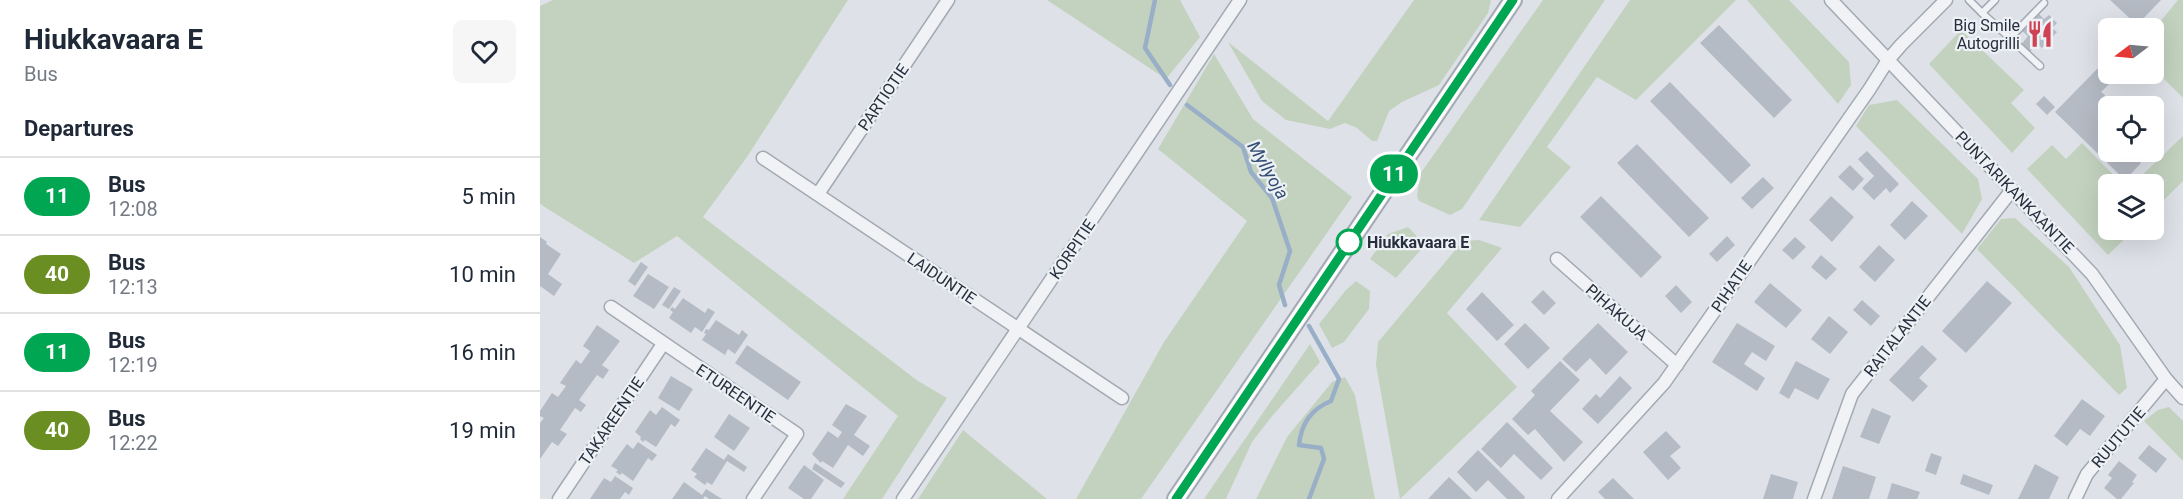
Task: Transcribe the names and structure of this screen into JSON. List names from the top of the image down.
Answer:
{
  "streets": {
    "street": [
      "PARTIOTIE",
      "PUNTARIKANKAANTIE",
      "KORPITIE",
      "LAIDUNTIE",
      "PIHATIE",
      "PIHAKUJA",
      "RAITALANTIE",
      "ETUREENTIE",
      "TAKAREENTIE",
      "RUUTUTIE"
    ]
  },
  "crossings": [
    ["PARTIOTIE", "LAIDUNTIE"],
    ["PUNTARIKANKAANTIE", "PIHATIE"],
    ["PUNTARIKANKAANTIE", "RAITALANTIE"],
    ["PUNTARIKANKAANTIE", "RUUTUTIE"],
    ["KORPITIE", "LAIDUNTIE"],
    ["PIHATIE", "PIHAKUJA"],
    ["ETUREENTIE", "TAKAREENTIE"]
  ],
  "water": ["Myllyoja"],
  "places": {
    "restaurant": ["Big Smile Autogrilli"],
    "other": ["Hiukkavaara E"]
  },
  "lines": ["bus line 11"],
  "north": "left",
  "page": {
    "heading": [
      ["Hiukkavaara E", "Bus"],
      "Departures"
    ],
    "on_map": "11",
    "list": [
      {
        "mark": "11",
        "name": "Bus",
        "note": "12:08",
        "value": "5 min"
      },
      {
        "mark": "40",
        "name": "Bus",
        "note": "12:13",
        "value": "10 min"
      },
      {
        "mark": "11",
        "name": "Bus",
        "note": "12:19",
        "value": "16 min"
      },
      {
        "mark": "40",
        "name": "Bus",
        "note": "12:22",
        "value": "19 min"
      }
    ]
  }
}
